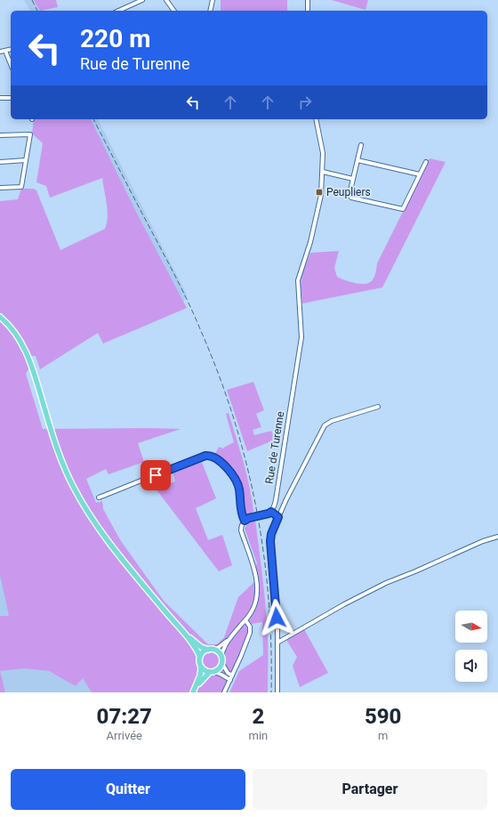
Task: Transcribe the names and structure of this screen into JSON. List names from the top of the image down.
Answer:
{
  "streets": {
    "street": ["Rue de Turenne"]
  },
  "places": {
    "transit": ["Peupliers"]
  },
  "north": "right",
  "page": {
    "turn": ["220 m", "Rue de Turenne"],
    "eta": [
      "07:27",
      "Arrivée",
      "2",
      "min",
      "590",
      "m"
    ],
    "buttons": ["Quitter", "Partager"]
  }
}
